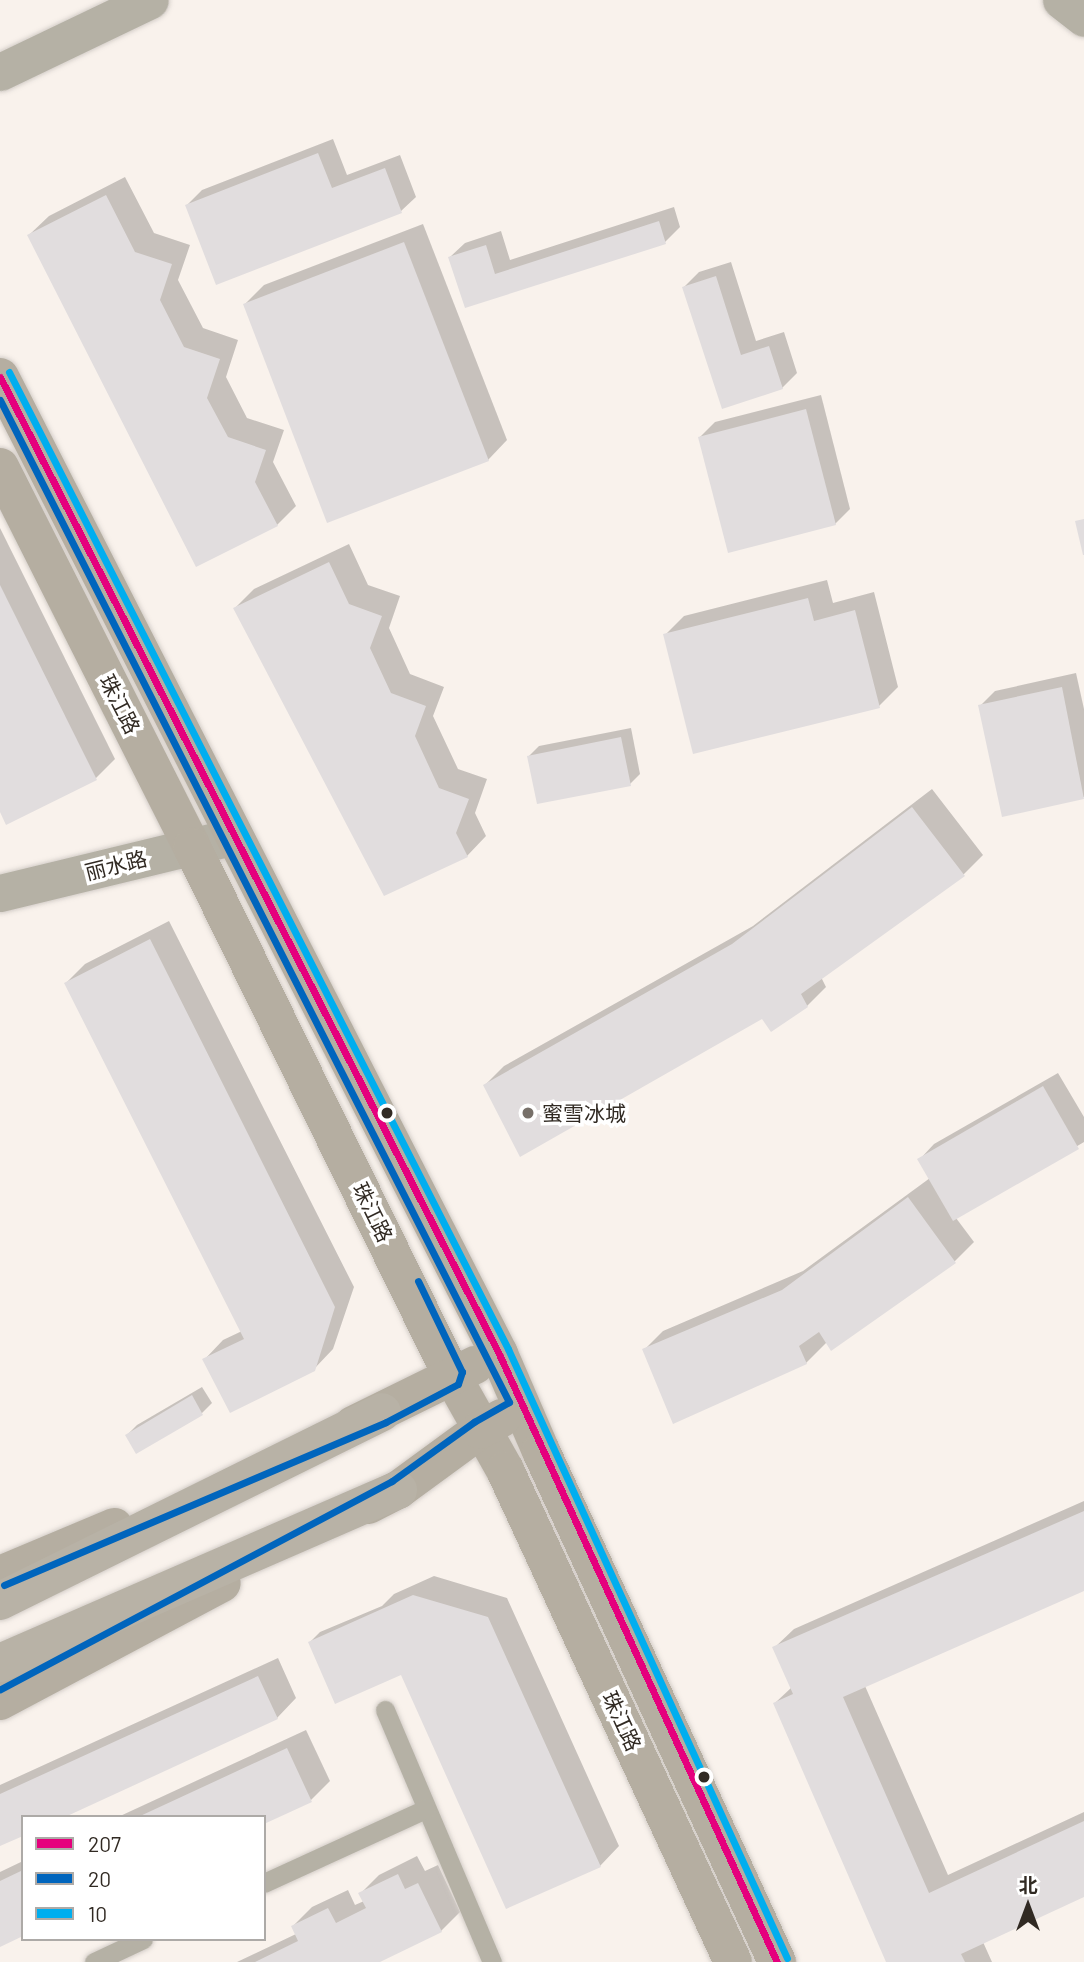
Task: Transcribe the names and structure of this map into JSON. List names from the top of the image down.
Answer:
{
  "streets": {
    "main road": ["珠江路"],
    "street": ["丽水路"]
  },
  "crossings": [
    ["珠江路", "丽水路"]
  ],
  "places": ["蜜雪冰城"],
  "lines": ["transit line 10", "transit line 207", "transit line 20"],
  "legend": ["207", "20", "10"],
  "north": "top"
}
